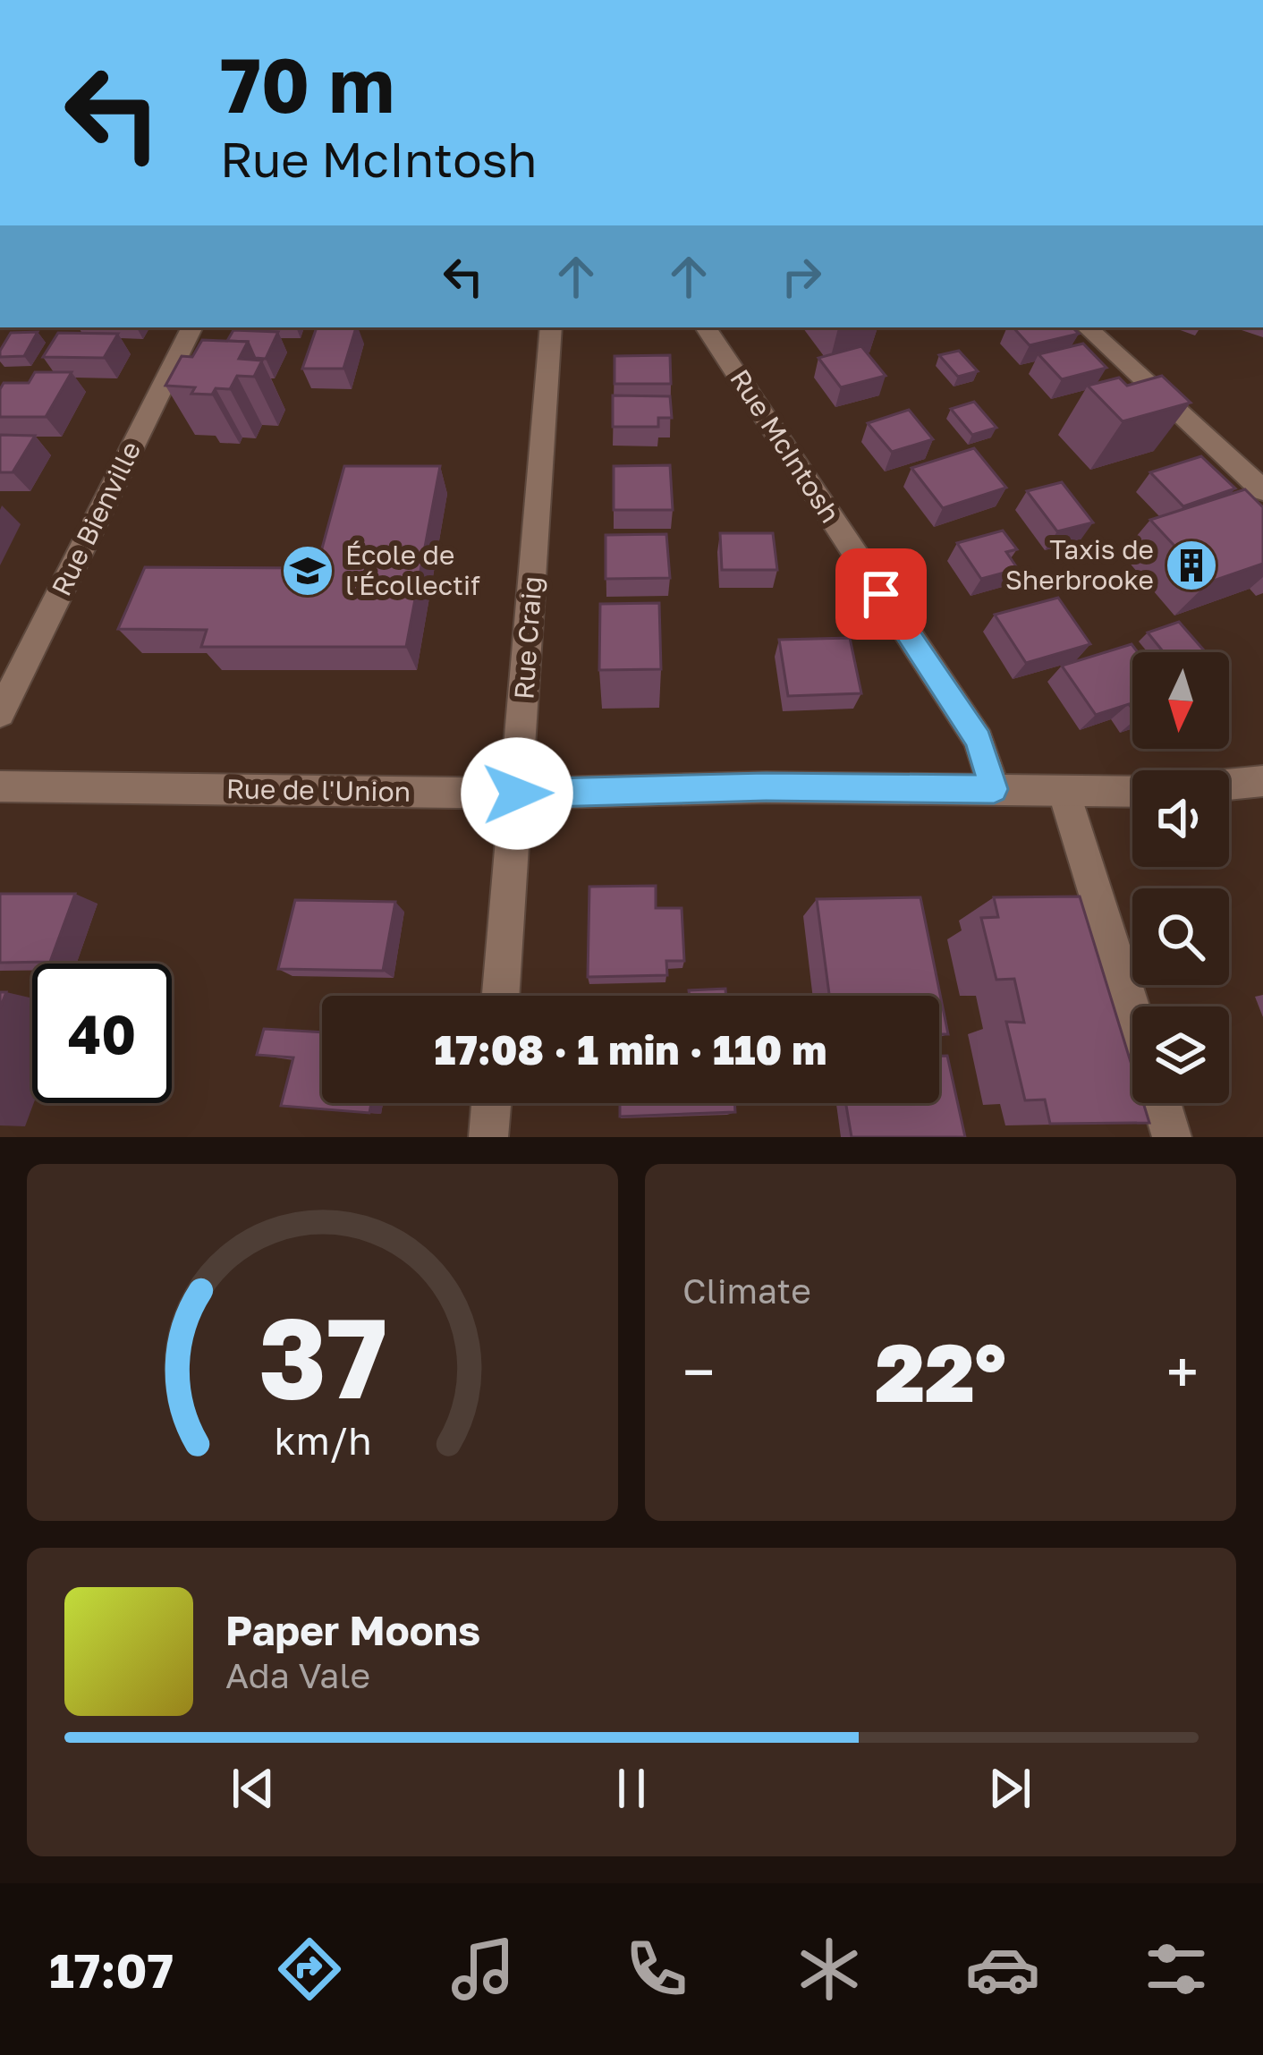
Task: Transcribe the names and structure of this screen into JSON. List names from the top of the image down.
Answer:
{
  "streets": {
    "street": [
      "Rue McIntosh",
      "Rue Bienville",
      "Rue Craig",
      "Rue de l'Union"
    ]
  },
  "crossings": [
    ["Rue McIntosh", "Rue de l'Union"],
    ["Rue Craig", "Rue de l'Union"]
  ],
  "places": {
    "building": ["Taxis de Sherbrooke"],
    "school or university": ["École de l'Écollectif"]
  },
  "north": "bottom",
  "page": {
    "turn": ["70 m", "Rue McIntosh"],
    "limit": "40",
    "trip": "17:08 · 1 min · 110 m",
    "tile": "Climate",
    "heat": ["−", "22°", "+"],
    "song": ["Paper Moons", "Ada Vale"],
    "tabs": "17:07",
    "gauge": ["37", "km/h"]
  }
}
